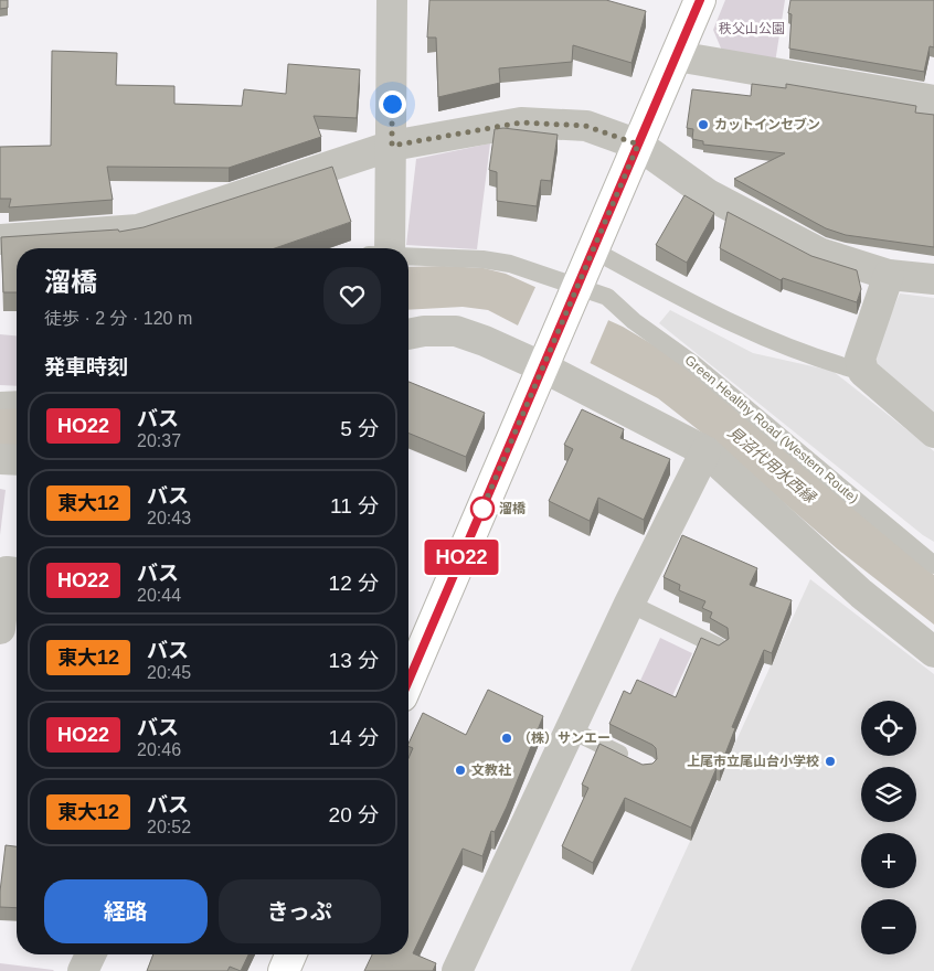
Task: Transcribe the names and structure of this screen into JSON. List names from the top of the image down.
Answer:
{
  "streets": {
    "lane": ["Green Healthy Road (Western Route)"]
  },
  "water": ["見沼代用水西縁"],
  "parks": ["秩父山公園"],
  "places": [
    "カットインセブン",
    "溜橋",
    "（株）サンエー",
    "上尾市立尾山台小学校",
    "文教社"
  ],
  "lines": ["bus line HO22"],
  "page": {
    "on_map": "HO22",
    "heading": [
      ["溜橋", "徒歩 · 2 分 · 120 m"],
      "発車時刻"
    ],
    "list": [
      {
        "mark": "HO22",
        "name": "バス",
        "note": "20:37",
        "value": "5 分"
      },
      {
        "mark": "東大12",
        "name": "バス",
        "note": "20:43",
        "value": "11 分"
      },
      {
        "mark": "HO22",
        "name": "バス",
        "note": "20:44",
        "value": "12 分"
      },
      {
        "mark": "東大12",
        "name": "バス",
        "note": "20:45",
        "value": "13 分"
      },
      {
        "mark": "HO22",
        "name": "バス",
        "note": "20:46",
        "value": "14 分"
      },
      {
        "mark": "東大12",
        "name": "バス",
        "note": "20:52",
        "value": "20 分"
      }
    ],
    "map_buttons": ["+", "−"],
    "buttons": ["経路", "きっぷ"]
  }
}
